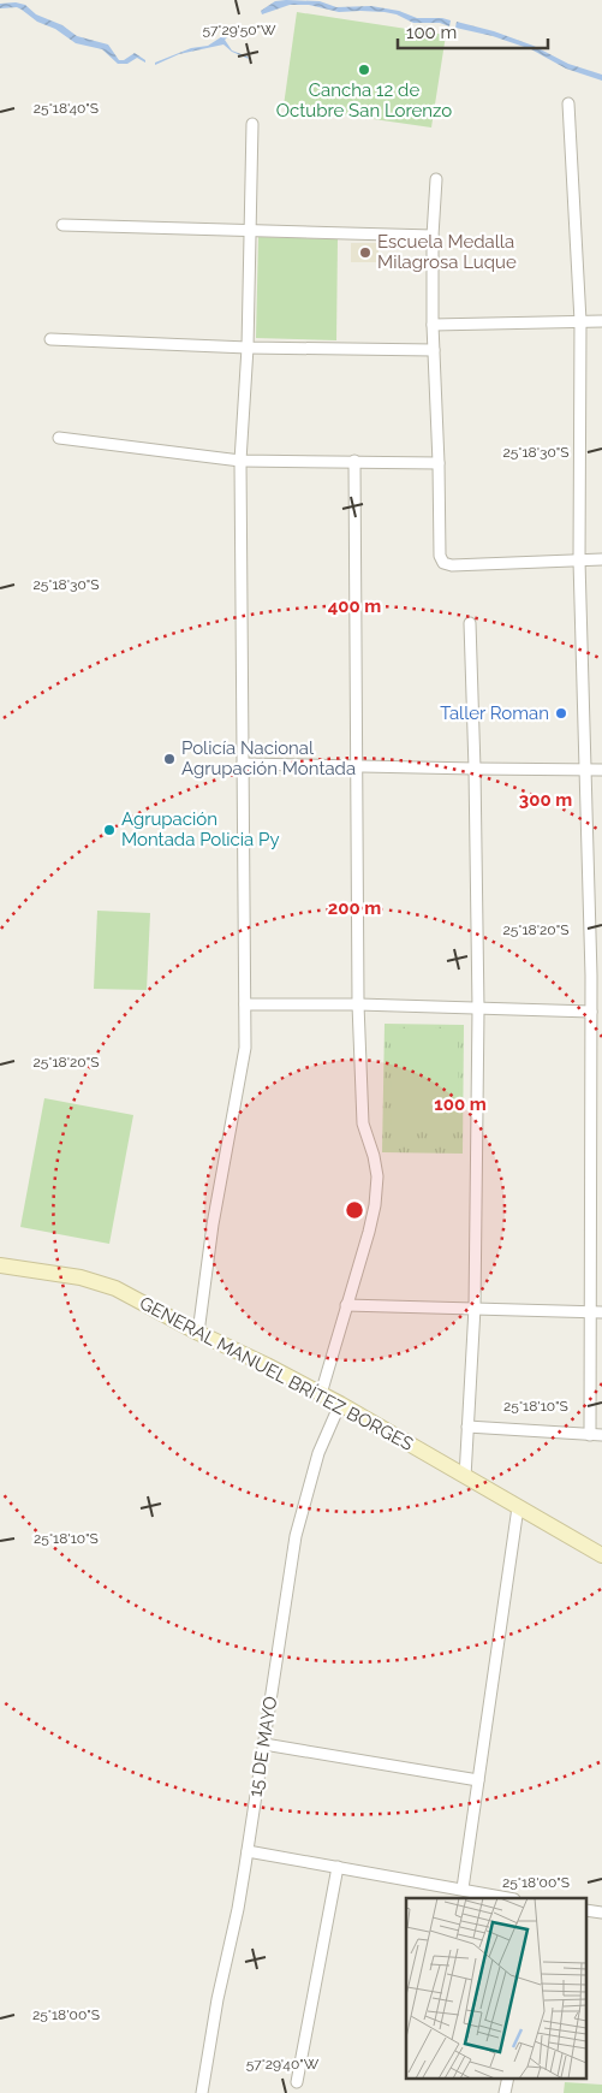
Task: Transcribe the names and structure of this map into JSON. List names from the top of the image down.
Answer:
{
  "streets": {
    "street": ["GENERAL MANUEL BRÍTEZ BORGES", "15 DE MAYO"]
  },
  "crossings": [
    ["GENERAL MANUEL BRÍTEZ BORGES", "15 DE MAYO"]
  ],
  "places": [
    "Cancha 12 de Octubre San Lorenzo",
    "Escuela Medalla Milagrosa Luque",
    "Taller Roman",
    "Policía Nacional Agrupación Montada",
    "Agrupación Montada Policia Py"
  ],
  "scale_bar": "100 m",
  "coordinates": [
    "57°29'50\"W",
    "25°18'40\"S",
    "25°18'30\"S",
    "25°18'20\"S",
    "25°18'10\"S",
    "25°18'00\"S",
    "57°29'40\"W"
  ],
  "rings": [
    "400 m",
    "300 m",
    "200 m",
    "100 m"
  ]
}
